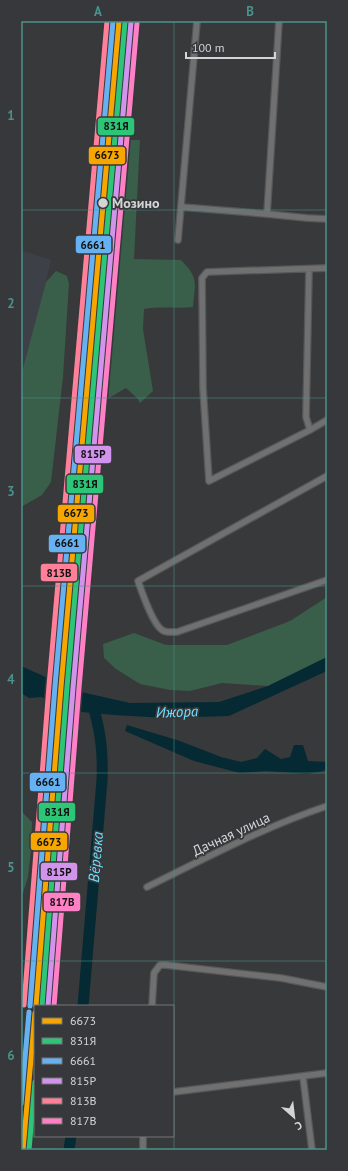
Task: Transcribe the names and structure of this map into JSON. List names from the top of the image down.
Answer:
{
  "streets": {
    "street": ["Дачная улица"]
  },
  "water": ["Ижора", "Вёревка"],
  "places": ["Мозино"],
  "lines": [
    "transit line 6673",
    "transit line 6661",
    "transit line 813В",
    "transit line 831Я",
    "transit line 815Р",
    "transit line 817В"
  ],
  "legend": [
    "6673",
    "831Я",
    "6661",
    "815Р",
    "813В",
    "817В"
  ],
  "scale_bar": "100 m",
  "north": "bottom right",
  "grid": {
    "columns": ["A", "B"],
    "rows": [
      "1",
      "2",
      "3",
      "4",
      "5",
      "6"
    ]
  }
}
